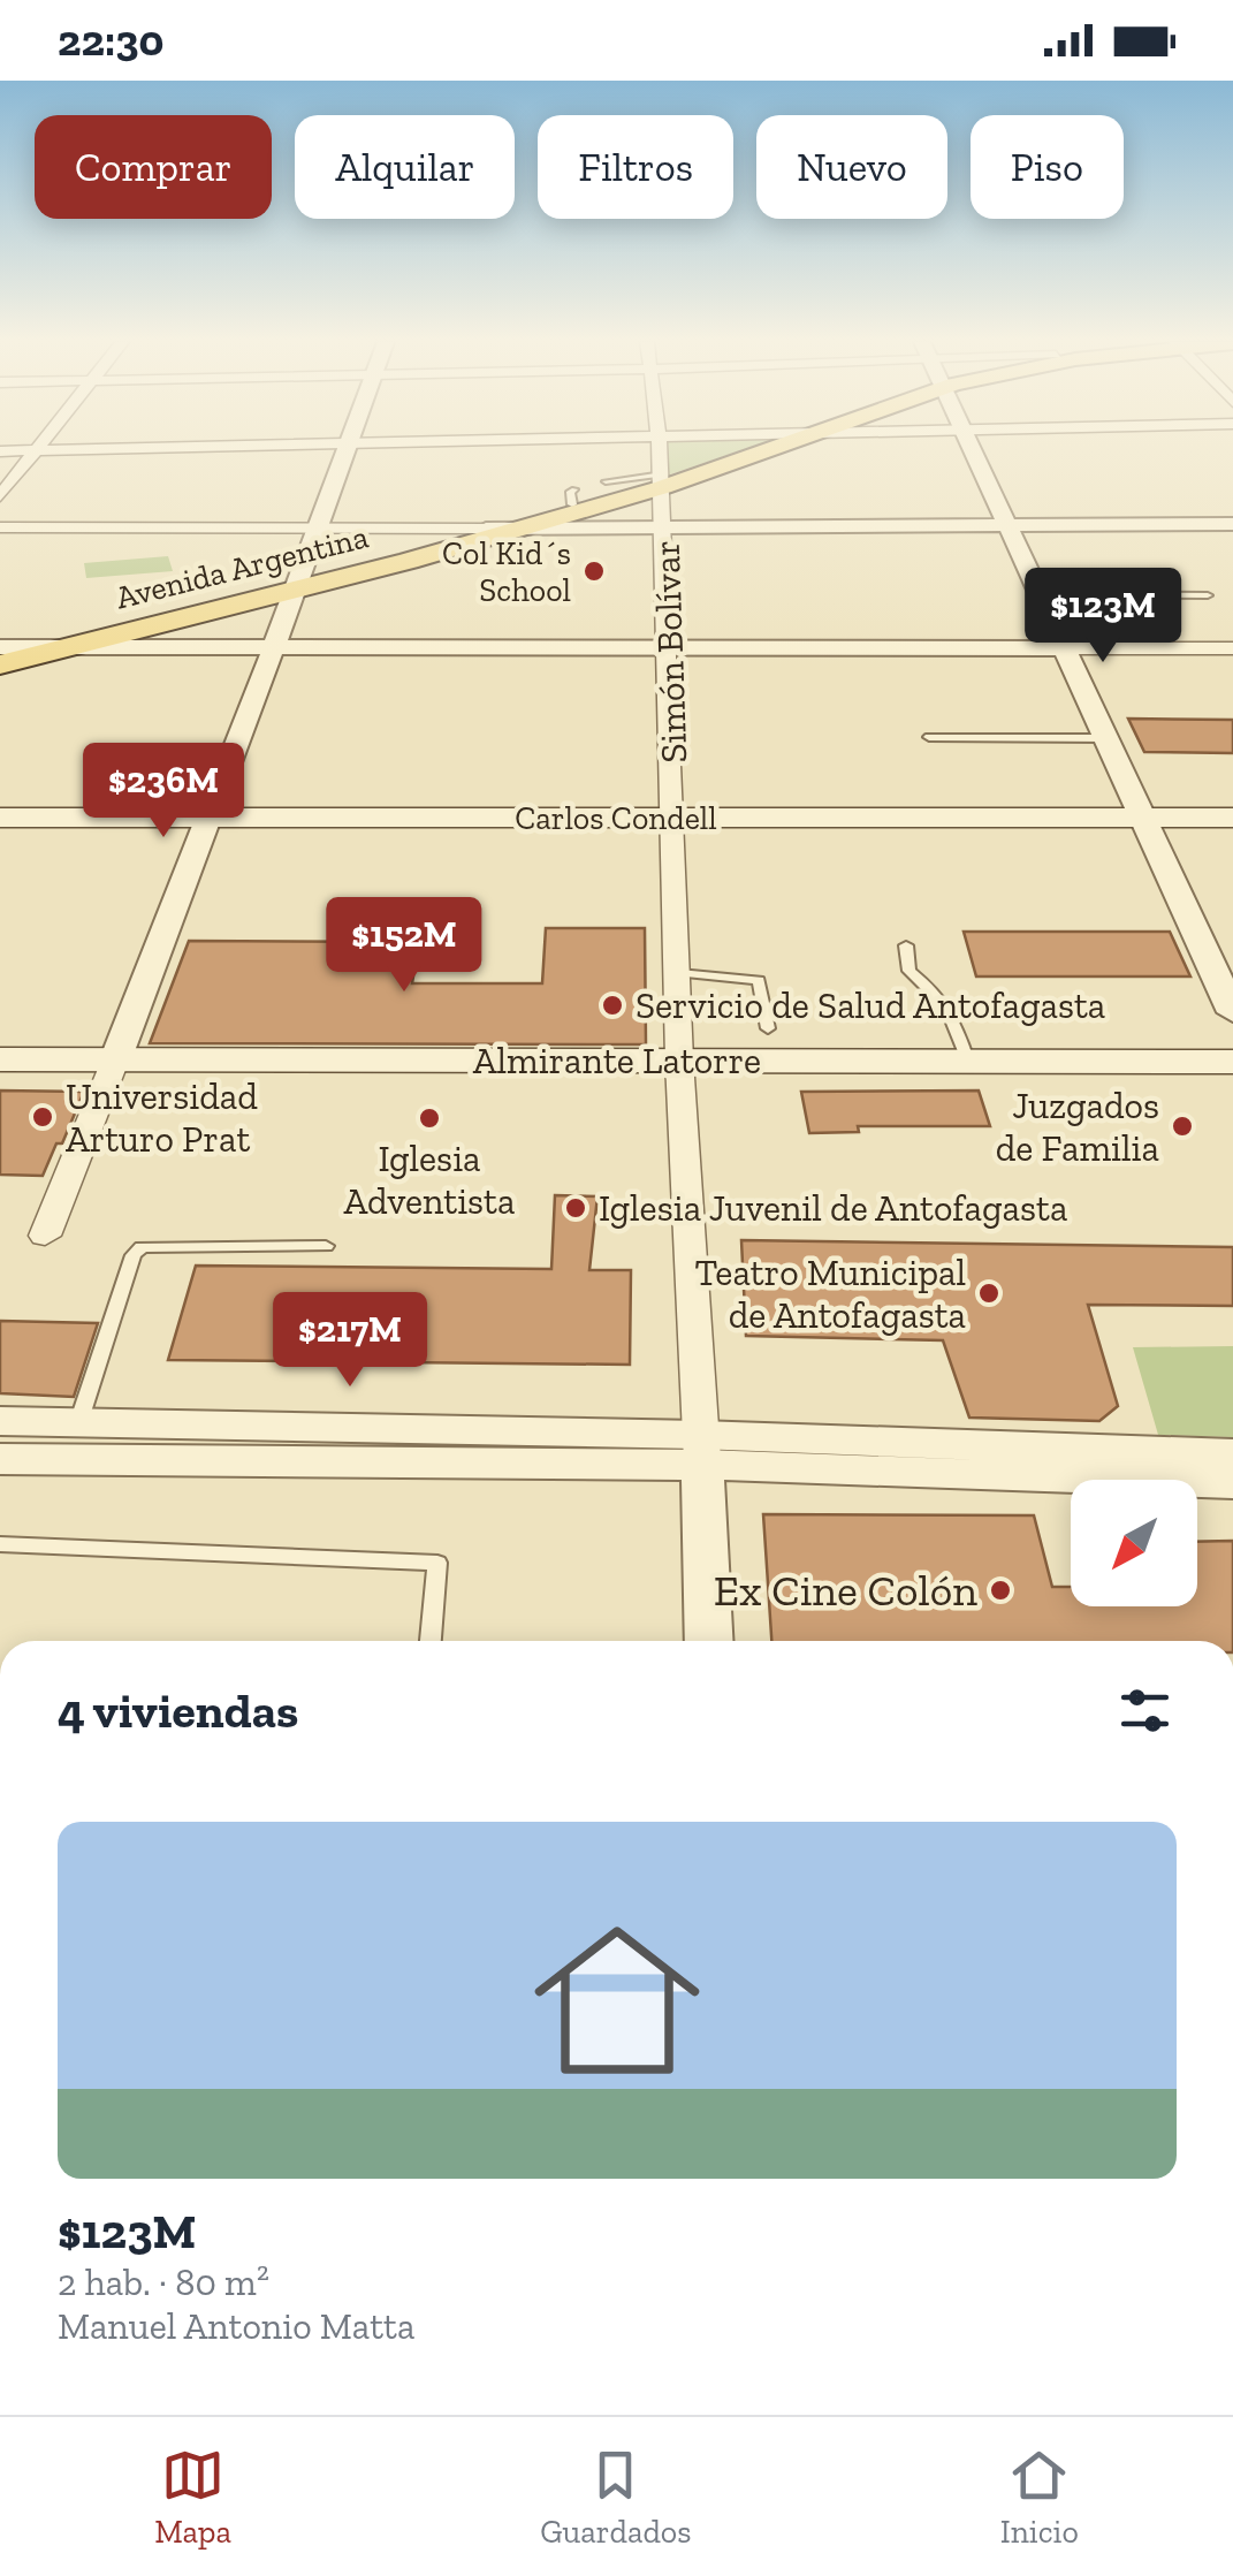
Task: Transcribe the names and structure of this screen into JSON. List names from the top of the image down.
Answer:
{
  "streets": {
    "main road": ["Avenida Argentina", "Carlos Condell", "Almirante Latorre"],
    "street": ["Simón Bolívar"]
  },
  "crossings": [
    ["Avenida Argentina", "Simón Bolívar"],
    ["Simón Bolívar", "Carlos Condell"],
    ["Simón Bolívar", "Almirante Latorre"]
  ],
  "places": [
    "Col Kid´s School",
    "Servicio de Salud Antofagasta",
    "Universidad Arturo Prat",
    "Iglesia Adventista",
    "Juzgados de Familia",
    "Iglesia Juvenil de Antofagasta",
    "Teatro Municipal de Antofagasta",
    "Ex Cine Colón"
  ],
  "north": "bottom left",
  "page": {
    "status": "22:30",
    "chip": [
      "Comprar",
      "Alquilar",
      "Filtros",
      "Nuevo",
      "Piso"
    ],
    "price": [
      "$123M",
      "$236M",
      "$152M",
      "$217M"
    ],
    "heading": "4 viviendas",
    "list": [
      {
        "name": "$123M",
        "note": "2 hab. · 80 m² · Manuel Antonio Matta"
      }
    ],
    "tabs": ["Mapa", "Guardados", "Inicio"]
  }
}
